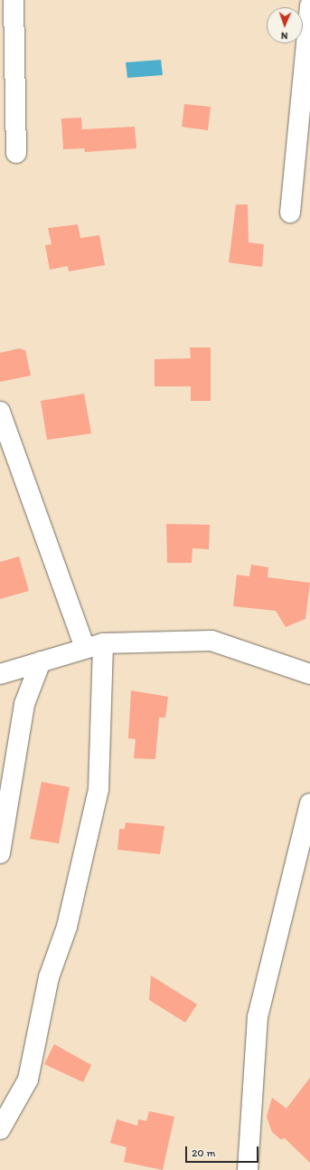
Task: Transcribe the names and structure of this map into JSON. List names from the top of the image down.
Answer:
{
  "scale_bar": "20 m",
  "north": "bottom"
}
